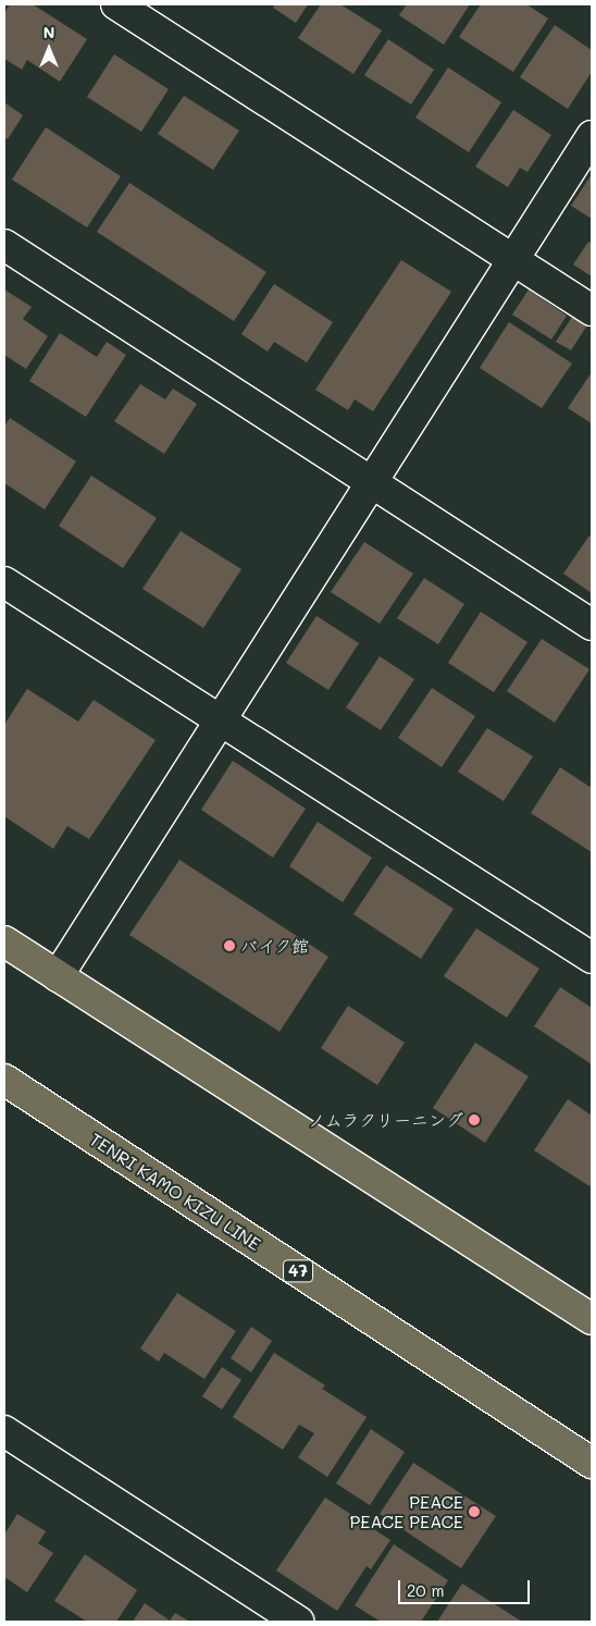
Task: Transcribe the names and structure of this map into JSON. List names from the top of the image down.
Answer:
{
  "streets": {
    "main road": ["TENRI KAMO KIZU LINE", "47"]
  },
  "places": ["バイク館", "ノムラクリーニング", "PEACE PEACE PEACE"],
  "scale_bar": "20 m",
  "north": "top"
}
